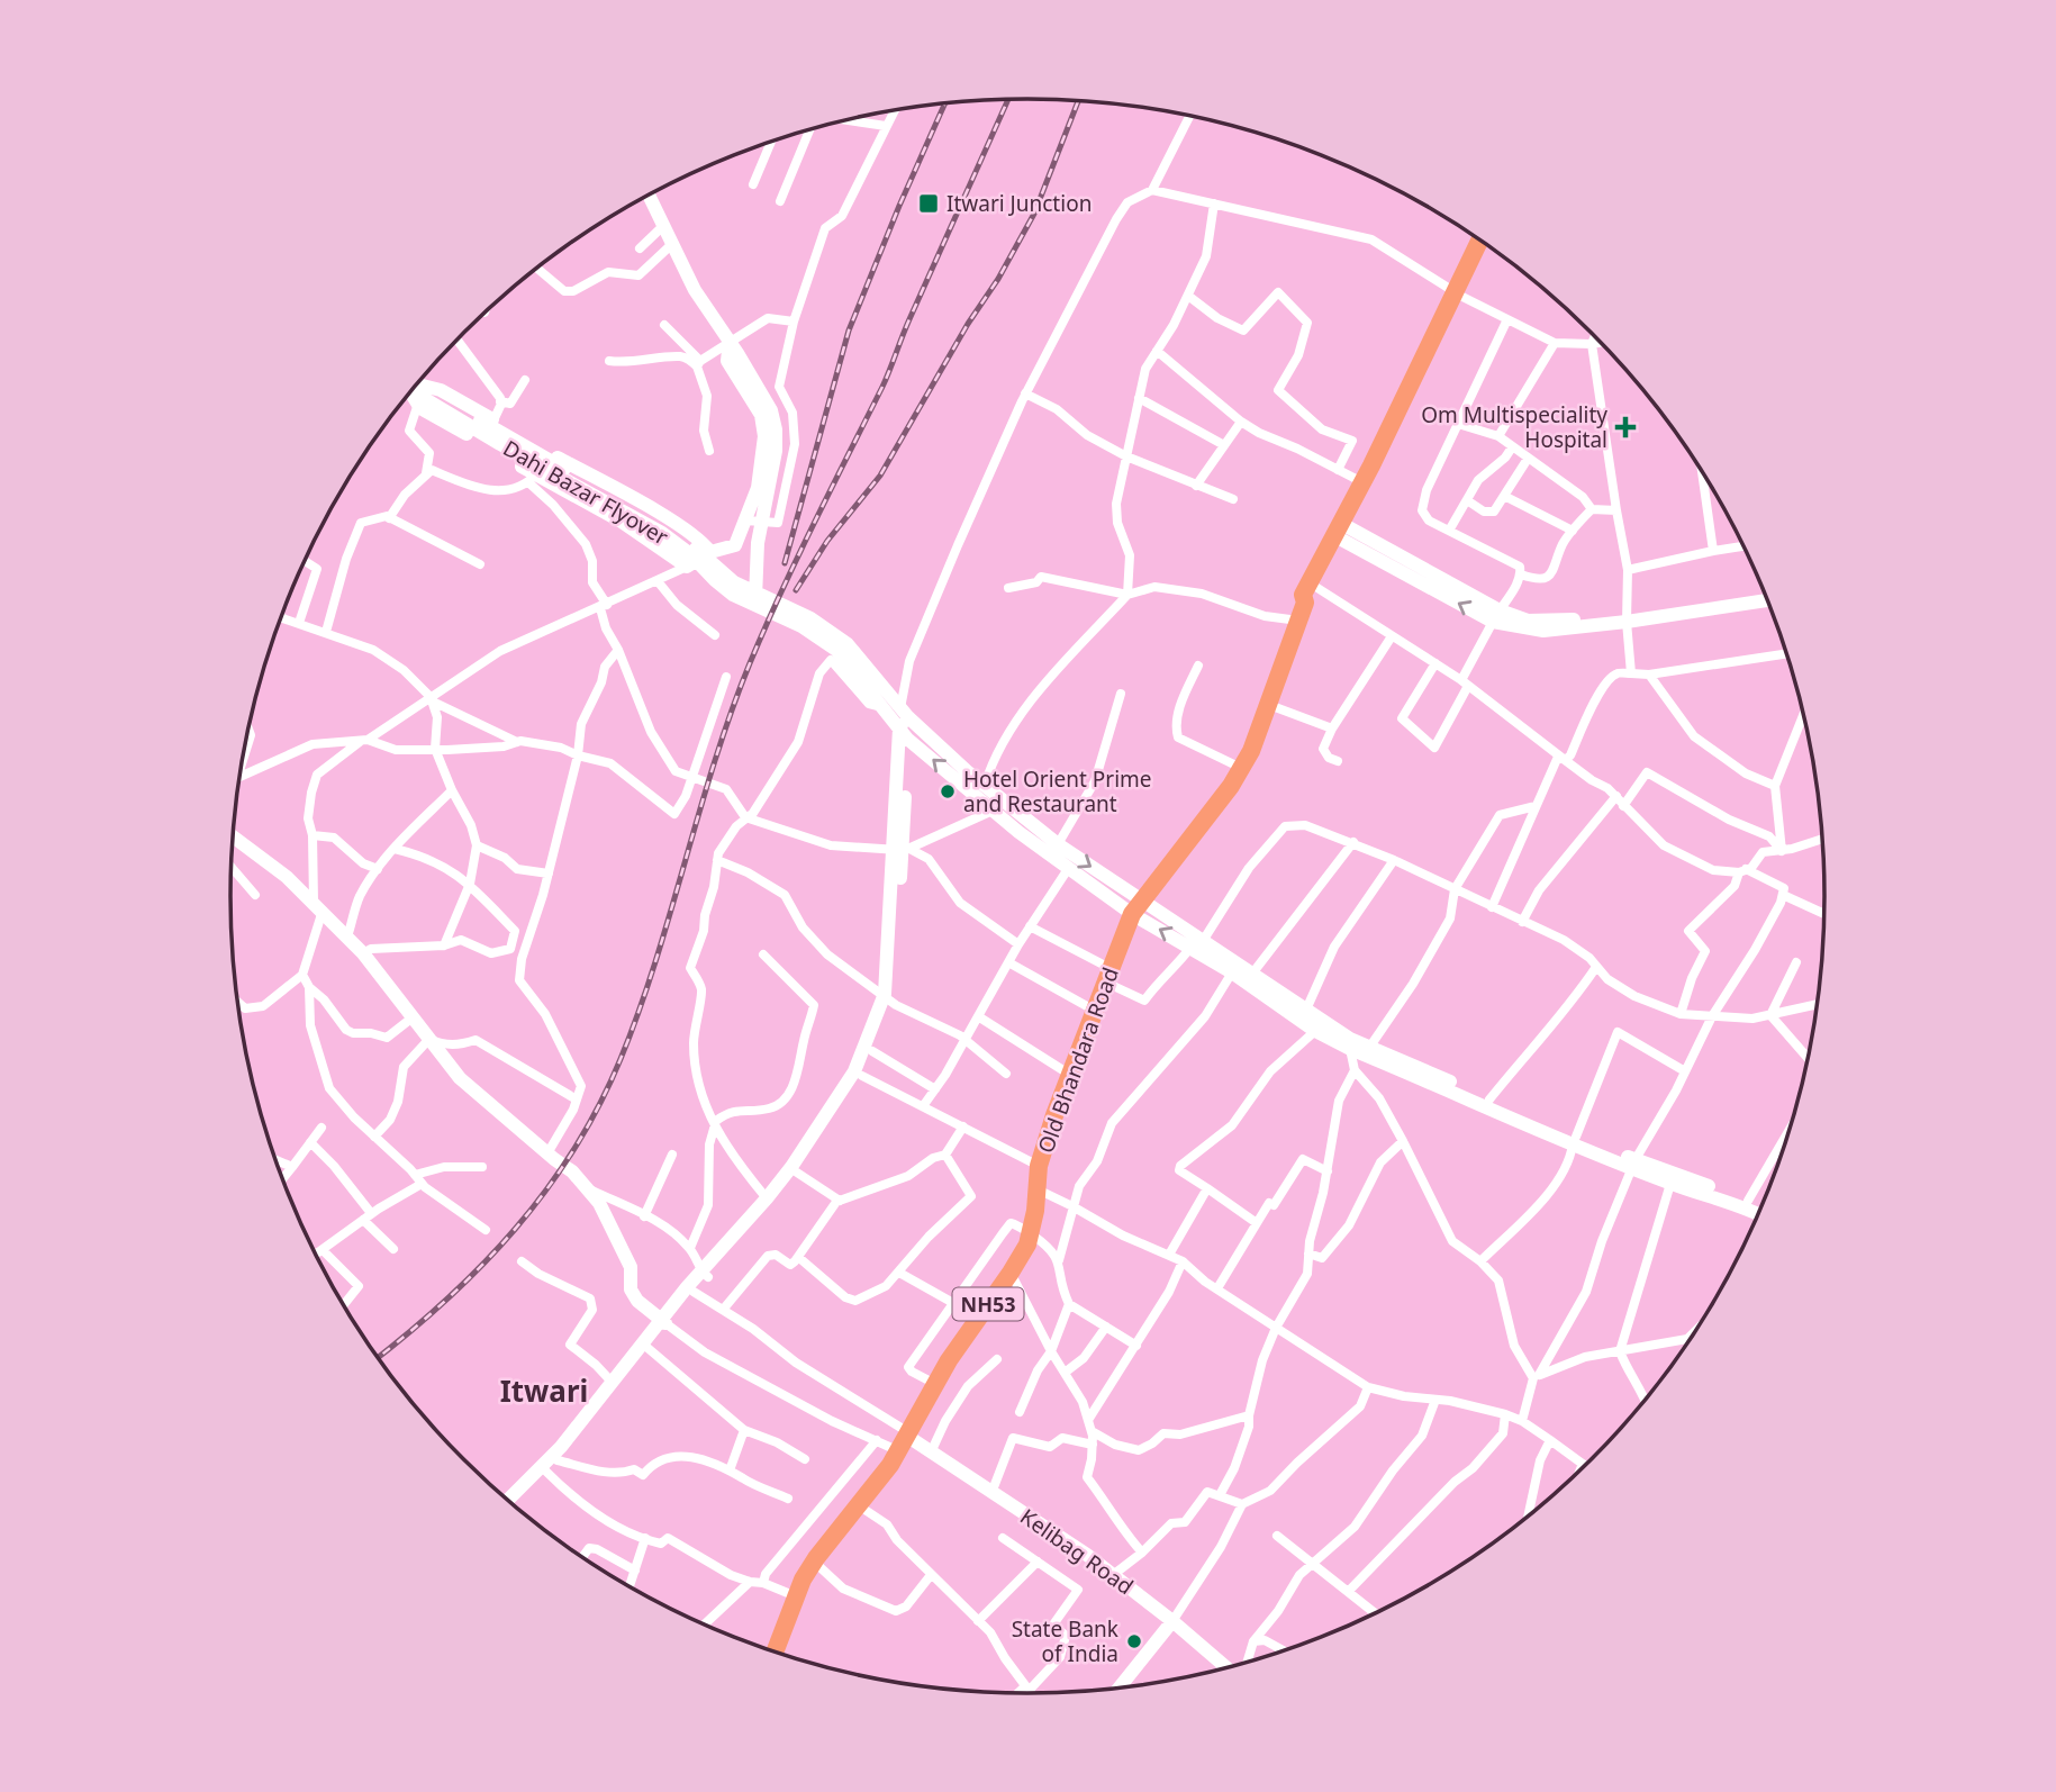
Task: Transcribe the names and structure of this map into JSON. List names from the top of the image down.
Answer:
{
  "streets": {
    "highway": ["Old Bhandara Road", "NH53"],
    "street": ["Dahi Bazar Flyover", "Kelibag Road"]
  },
  "crossings": [
    ["Old Bhandara Road", "NH53"],
    ["Old Bhandara Road", "Kelibag Road"]
  ],
  "districts": ["Itwari"],
  "places": {
    "transit": ["Itwari Junction"],
    "health": ["Om Multispeciality Hospital"],
    "other": ["Hotel Orient Prime and Restaurant", "State Bank of India"]
  }
}
